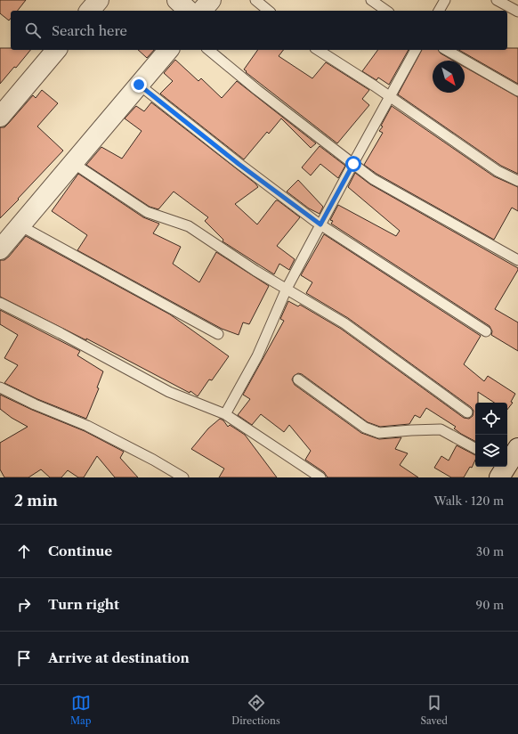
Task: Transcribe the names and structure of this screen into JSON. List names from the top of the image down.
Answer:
{
  "north": "bottom right",
  "page": {
    "search": "Search here",
    "heading": ["2 min", "Walk · 120 m"],
    "list": [
      ["Continue", "30 m"],
      ["Turn right", "90 m"],
      "Arrive at destination"
    ],
    "nav": ["Map", "Directions", "Saved"]
  }
}
